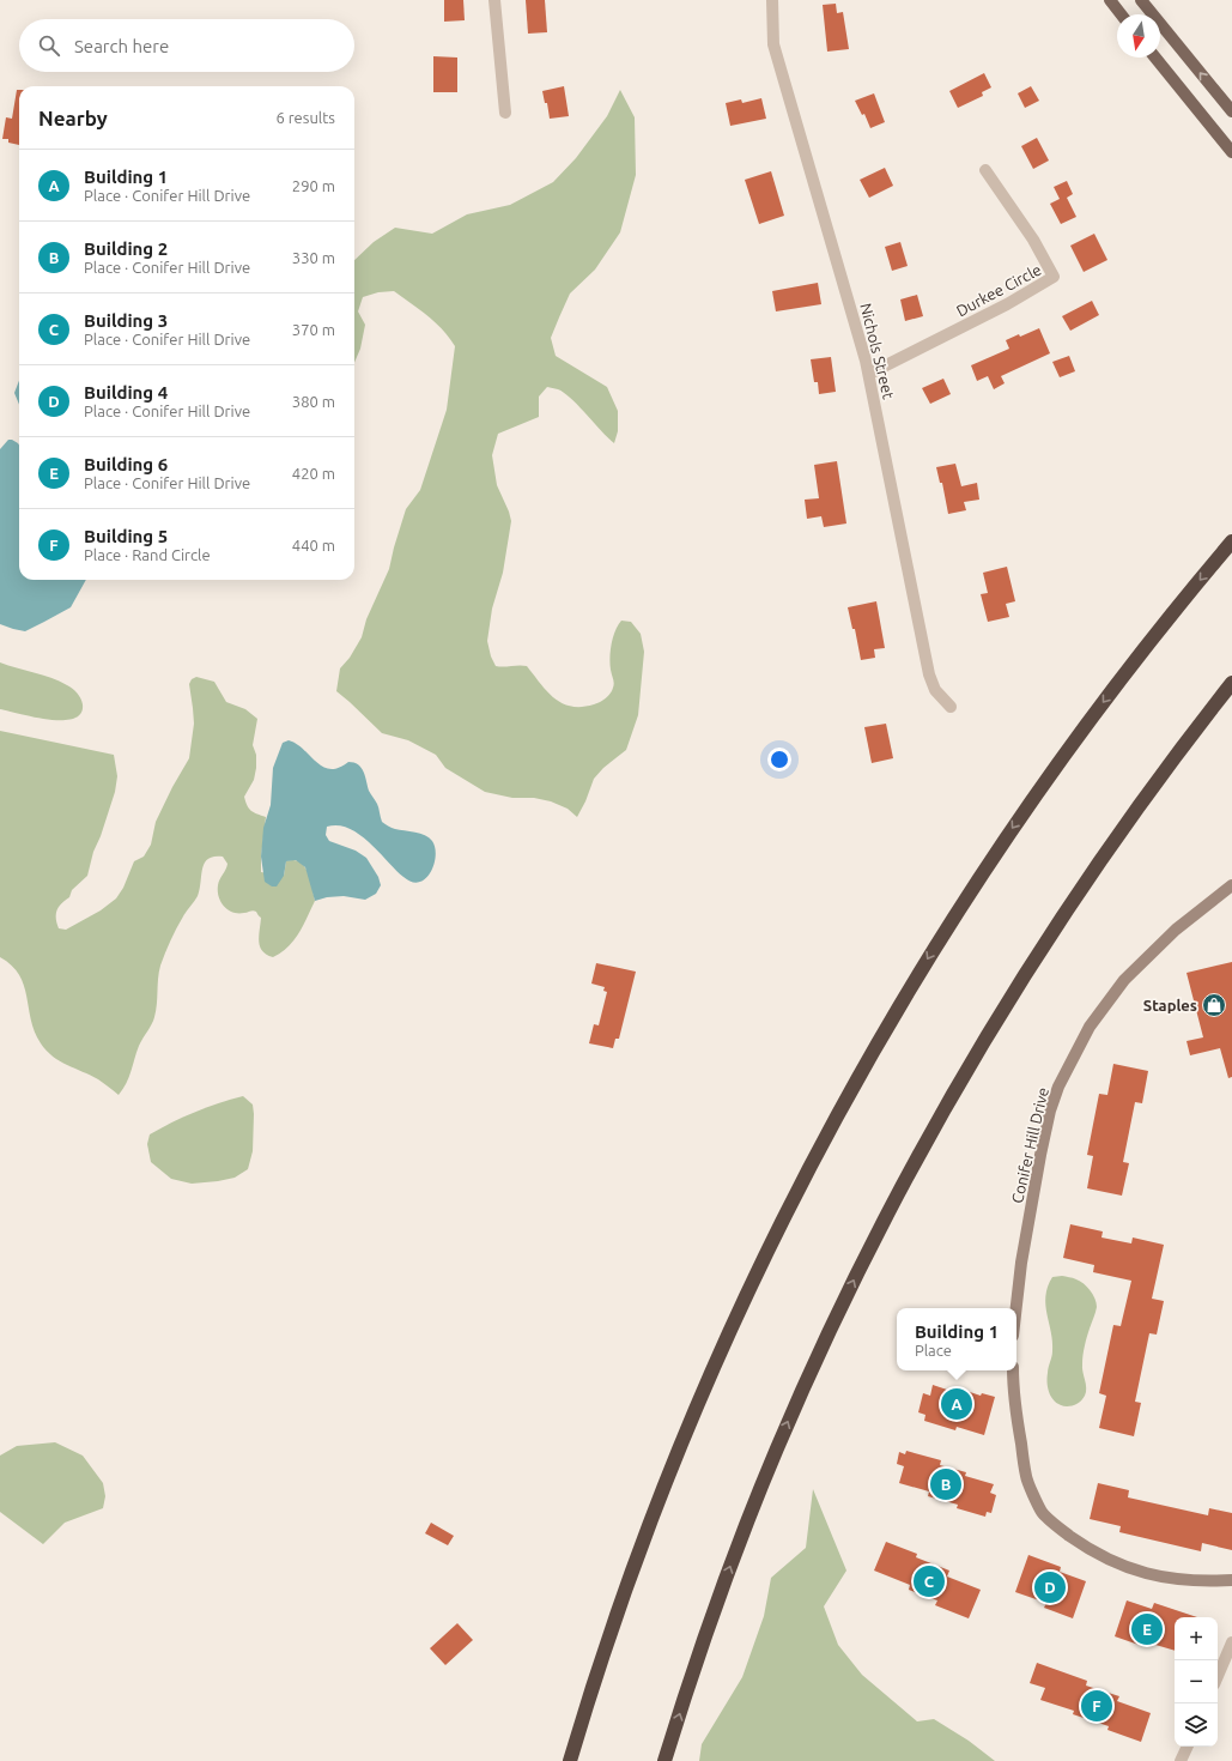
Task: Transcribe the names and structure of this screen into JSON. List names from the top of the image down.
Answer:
{
  "streets": {
    "street": ["Durkee Circle", "Nichols Street", "Conifer Hill Drive"]
  },
  "crossings": [
    ["Durkee Circle", "Nichols Street"]
  ],
  "places": {
    "shop": ["Staples"]
  },
  "north": "bottom",
  "page": {
    "search": "Search here",
    "heading": ["Nearby", "6 results"],
    "list": [
      {
        "mark": "A",
        "name": "Building 1",
        "note": "Place · Conifer Hill Drive",
        "value": "290 m"
      },
      {
        "mark": "B",
        "name": "Building 2",
        "note": "Place · Conifer Hill Drive",
        "value": "330 m"
      },
      {
        "mark": "C",
        "name": "Building 3",
        "note": "Place · Conifer Hill Drive",
        "value": "370 m"
      },
      {
        "mark": "D",
        "name": "Building 4",
        "note": "Place · Conifer Hill Drive",
        "value": "380 m"
      },
      {
        "mark": "E",
        "name": "Building 6",
        "note": "Place · Conifer Hill Drive",
        "value": "420 m"
      },
      {
        "mark": "F",
        "name": "Building 5",
        "note": "Place · Rand Circle",
        "value": "440 m"
      }
    ],
    "popup": ["Building 1", "Place"],
    "pins": [
      "A",
      "B",
      "C",
      "D",
      "E",
      "F"
    ],
    "map_buttons": ["+", "−"]
  }
}
